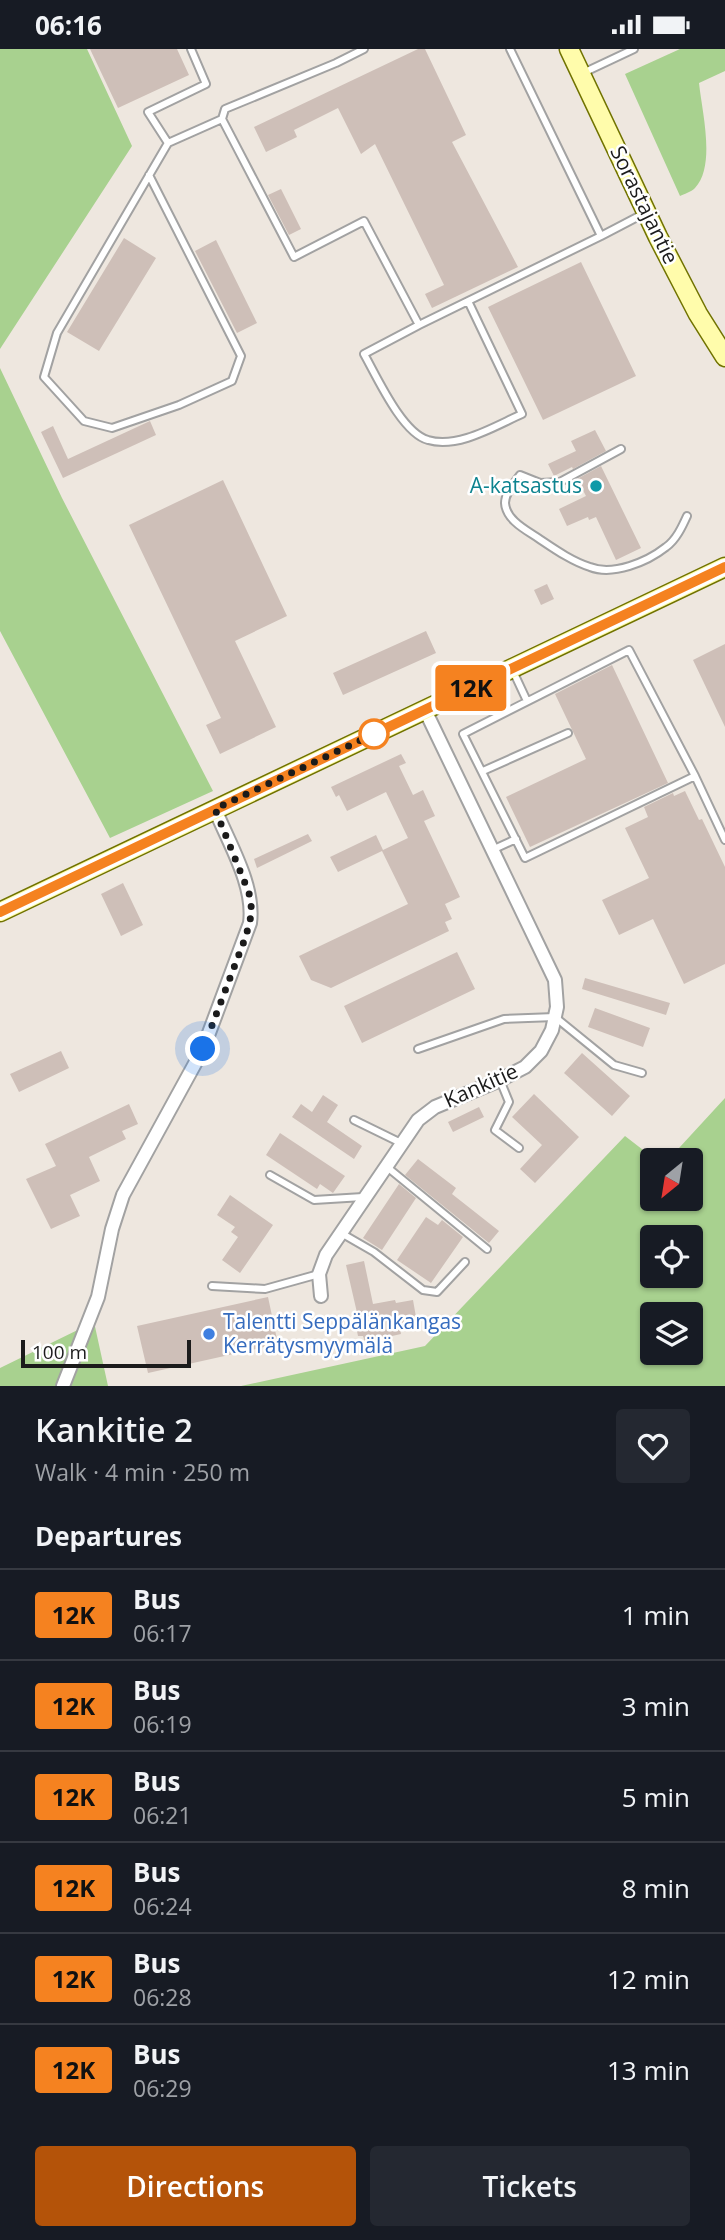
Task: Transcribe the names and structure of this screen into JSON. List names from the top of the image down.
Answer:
{
  "streets": {
    "street": ["Sorastajantie", "Kankitie"]
  },
  "places": ["A-katsastus", "Talentti Seppälänkangas Kerrätysmyymälä"],
  "lines": ["bus line 12K"],
  "scale_bar": "100 m",
  "north": "bottom left",
  "page": {
    "status": "06:16",
    "on_map": "12K",
    "scale": "100 m",
    "heading": [
      ["Kankitie 2", "Walk · 4 min · 250 m"],
      "Departures"
    ],
    "list": [
      {
        "mark": "12K",
        "name": "Bus",
        "note": "06:17",
        "value": "1 min"
      },
      {
        "mark": "12K",
        "name": "Bus",
        "note": "06:19",
        "value": "3 min"
      },
      {
        "mark": "12K",
        "name": "Bus",
        "note": "06:21",
        "value": "5 min"
      },
      {
        "mark": "12K",
        "name": "Bus",
        "note": "06:24",
        "value": "8 min"
      },
      {
        "mark": "12K",
        "name": "Bus",
        "note": "06:28",
        "value": "12 min"
      },
      {
        "mark": "12K",
        "name": "Bus",
        "note": "06:29",
        "value": "13 min"
      }
    ],
    "buttons": ["Directions", "Tickets"]
  }
}
